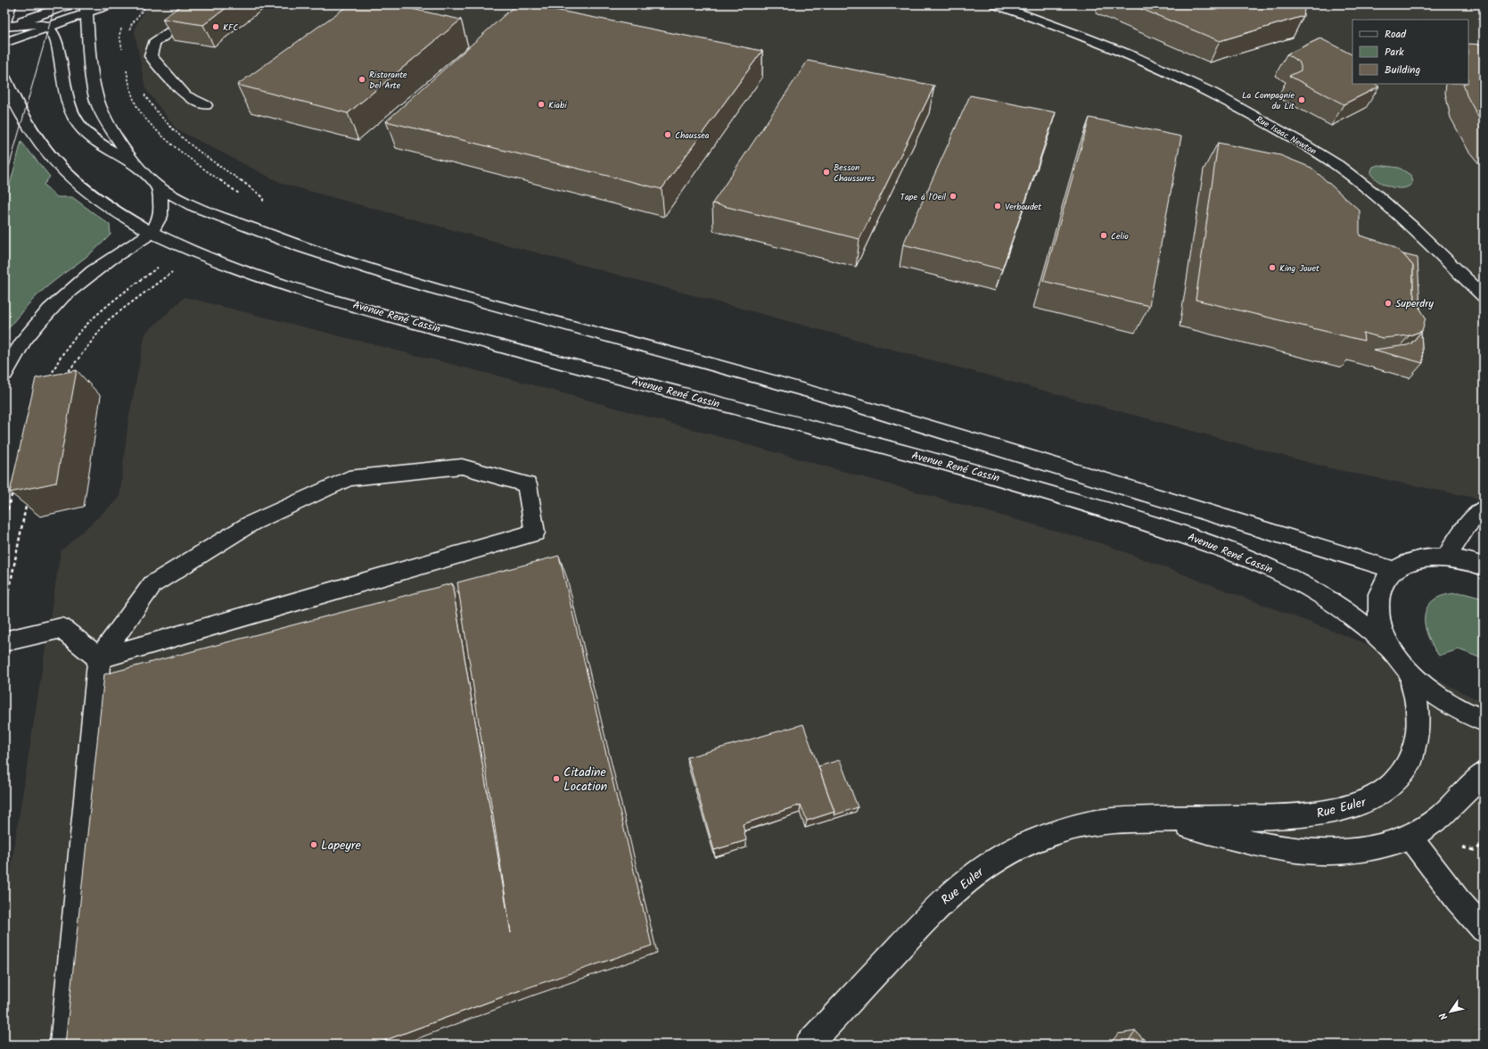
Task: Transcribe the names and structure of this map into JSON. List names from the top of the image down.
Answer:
{
  "streets": {
    "main road": ["Rue Isaac Newton", "Avenue René Cassin", "Rue Euler"]
  },
  "places": [
    "KFC",
    "Ristorante Del Arte",
    "La Compagnie du Lit",
    "Kiabi",
    "Chaussea",
    "Besson Chaussures",
    "Tape à l'Oeil",
    "Verbaudet",
    "Celio",
    "King Jouet",
    "Superdry",
    "Citadine Location",
    "Lapeyre"
  ],
  "legend": ["Road", "Park", "Building"],
  "north": "bottom left"
}
